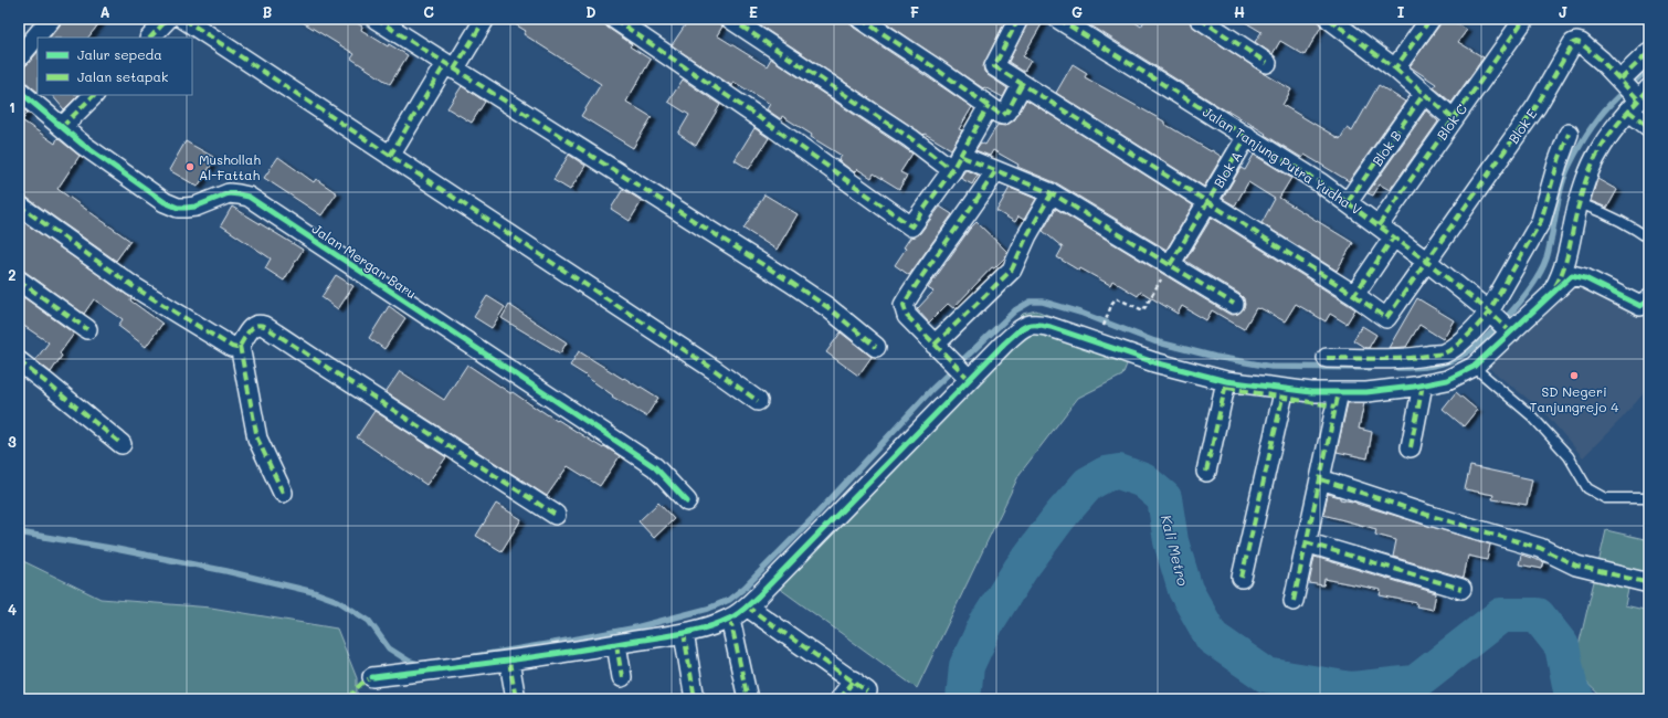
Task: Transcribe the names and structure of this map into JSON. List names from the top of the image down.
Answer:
{
  "streets": {
    "street": [
      "Blok C",
      "Blok E",
      "Blok B",
      "Jalan Tanjung Putra Yudha V",
      "Blok A",
      "Jalan Mergan Baru"
    ]
  },
  "crossings": [
    ["Blok C", "Jalan Tanjung Putra Yudha V"],
    ["Blok E", "Jalan Tanjung Putra Yudha V"],
    ["Blok B", "Jalan Tanjung Putra Yudha V"],
    ["Jalan Tanjung Putra Yudha V", "Blok A"]
  ],
  "water": ["Kali Metro"],
  "places": ["Mushollah Al-Fattah", "SD Negeri Tanjungrejo 4"],
  "legend": ["Jalur sepeda", "Jalan setapak"],
  "grid": {
    "columns": [
      "A",
      "B",
      "C",
      "D",
      "E",
      "F",
      "G",
      "H",
      "I",
      "J"
    ],
    "rows": [
      "1",
      "2",
      "3",
      "4"
    ]
  }
}
